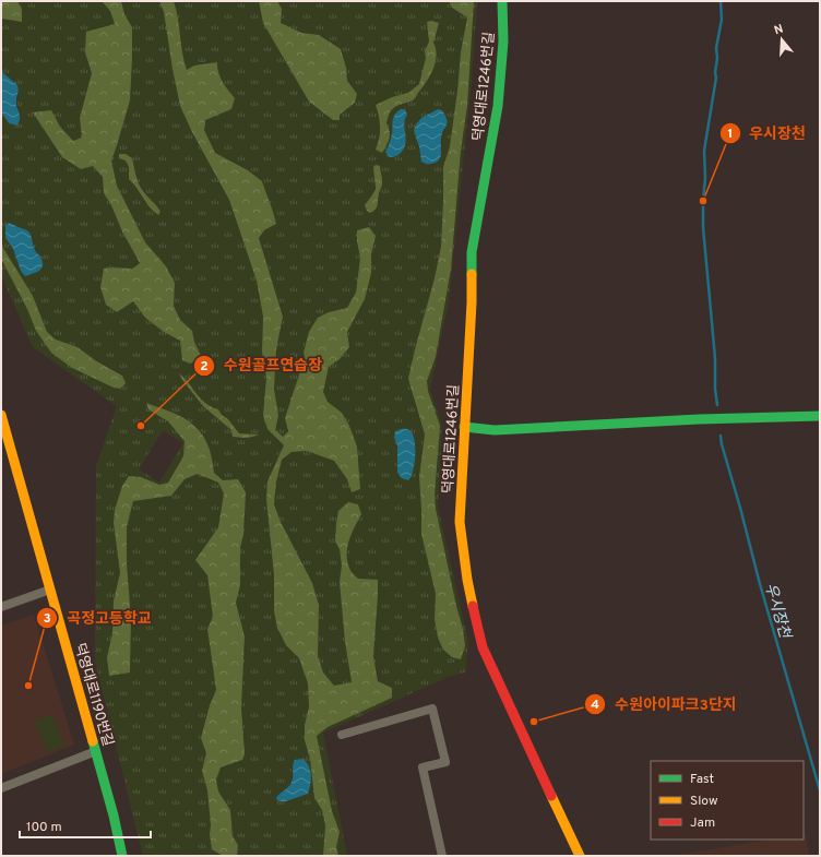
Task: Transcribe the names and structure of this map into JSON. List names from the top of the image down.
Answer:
{
  "streets": {
    "street": ["덕영대로1246번길", "덕영대로1190번길"]
  },
  "water": ["우시장천"],
  "places": [
    "우시장천",
    "수원골프연습장",
    "곡정고등학교",
    "수원아이파크3단지"
  ],
  "legend": ["Fast", "Slow", "Jam"],
  "scale_bar": "100 m",
  "north": "top"
}
